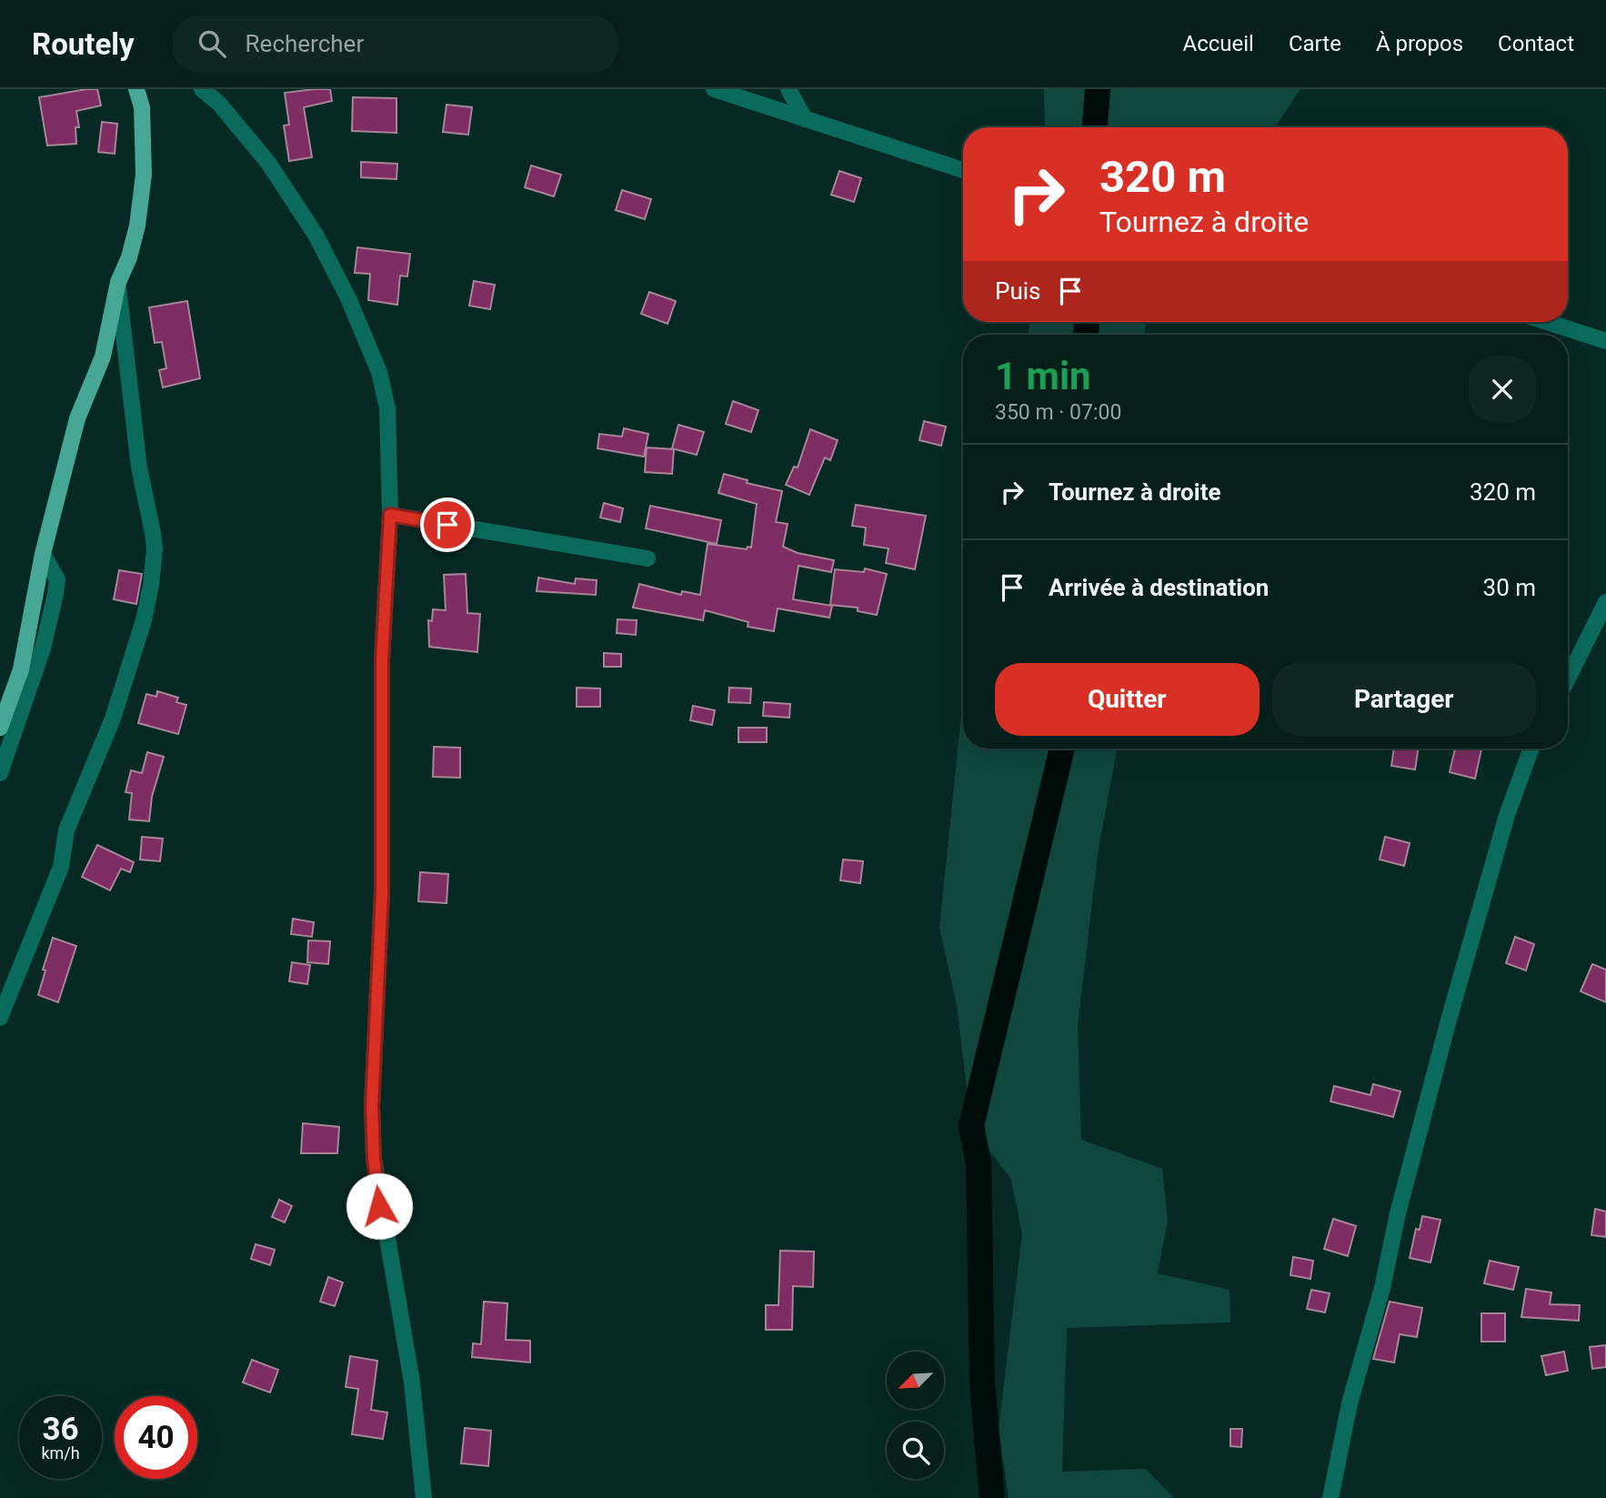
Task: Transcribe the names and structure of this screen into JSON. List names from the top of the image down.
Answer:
{
  "north": "bottom left",
  "page": {
    "header": "Routely",
    "search": "Rechercher",
    "nav": [
      "Accueil",
      "Carte",
      "À propos",
      "Contact"
    ],
    "turn": ["320 m", "Tournez à droite"],
    "then": "Puis",
    "heading": ["1 min", "350 m · 07:00"],
    "list": [
      {
        "name": "Tournez à droite",
        "value": "320 m"
      },
      {
        "name": "Arrivée à destination",
        "value": "30 m"
      }
    ],
    "buttons": ["Quitter", "Partager"],
    "speed": "36 km/h",
    "limit": "40"
  }
}
